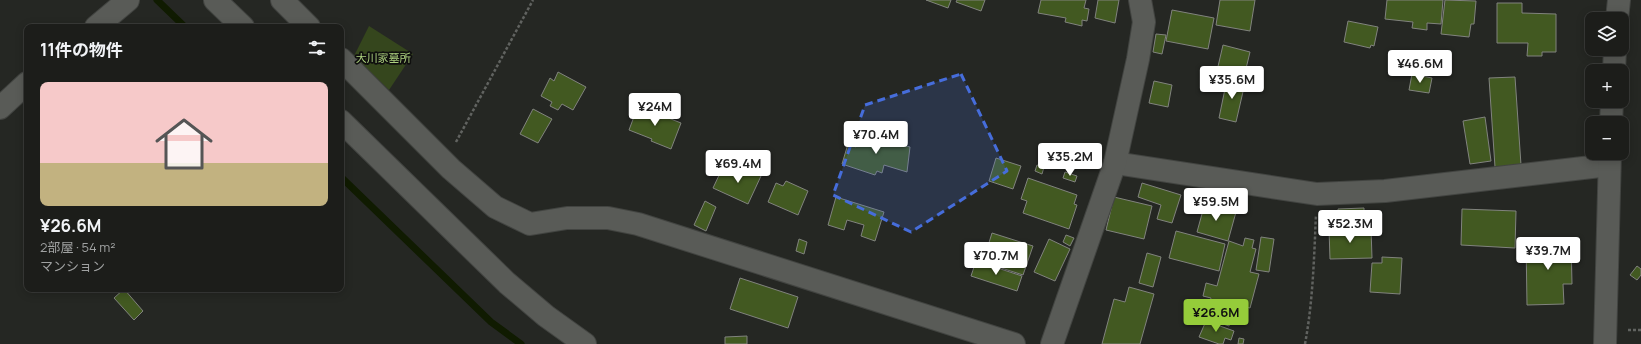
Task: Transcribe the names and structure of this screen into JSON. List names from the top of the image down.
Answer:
{
  "parks": ["大川家墓所"],
  "page": {
    "map_buttons": ["+", "−"],
    "heading": "11件の物件",
    "price": [
      "¥46.6M",
      "¥35.6M",
      "¥24M",
      "¥70.4M",
      "¥35.2M",
      "¥69.4M",
      "¥59.5M",
      "¥52.3M",
      "¥39.7M",
      "¥70.7M",
      "¥26.6M"
    ],
    "list": [
      {
        "name": "¥26.6M",
        "note": "2部屋 · 54 m² · マンション"
      }
    ]
  }
}
